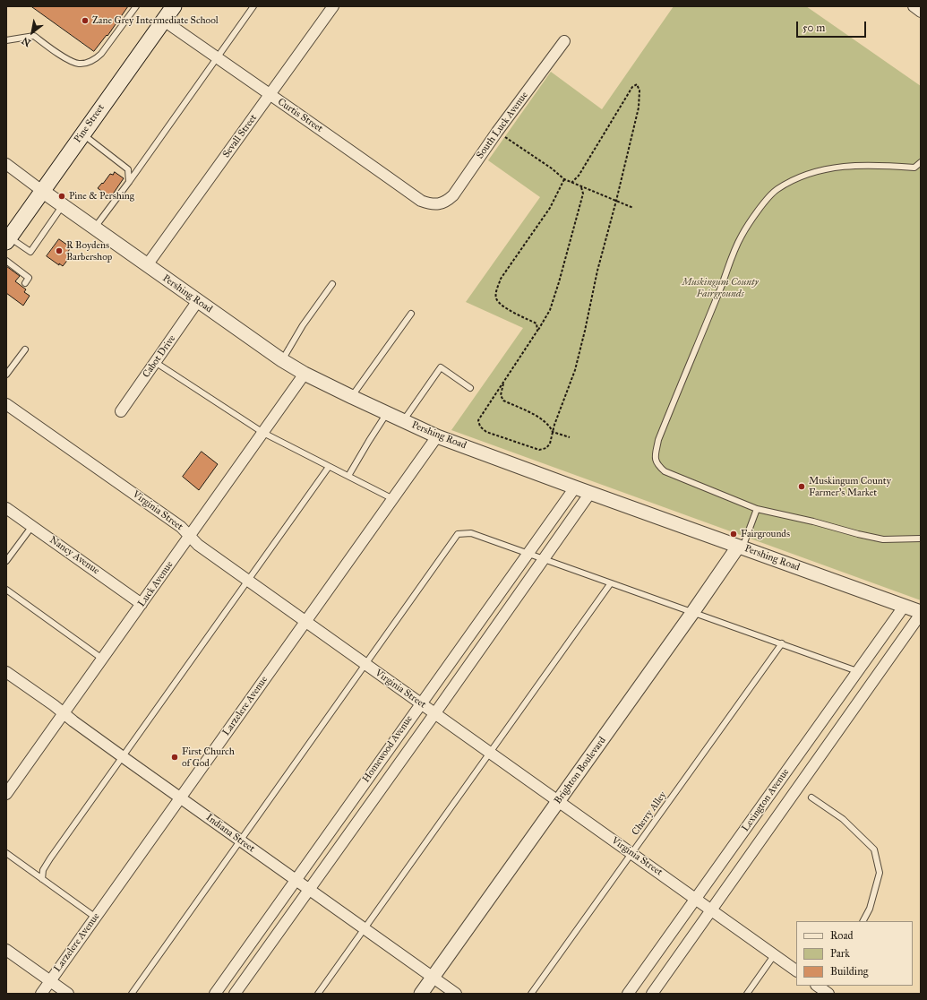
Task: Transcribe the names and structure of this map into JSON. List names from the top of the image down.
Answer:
{
  "streets": {
    "main road": ["Pine Street"],
    "street": [
      "Curtis Street",
      "South Luck Avenue",
      "Sevall Street",
      "Pershing Road",
      "Cabot Drive",
      "Virginia Street",
      "Nancy Avenue",
      "Luck Avenue",
      "Larzelere Avenue",
      "Homewood Avenue",
      "Brighton Boulevard",
      "Lexington Avenue",
      "Indiana Street"
    ],
    "lane": ["Cherry Alley"]
  },
  "crossings": [
    ["Curtis Street", "Pine Street"],
    ["Curtis Street", "South Luck Avenue"],
    ["Curtis Street", "Sevall Street"],
    ["Pine Street", "Pershing Road"],
    ["Sevall Street", "Pershing Road"],
    ["Pershing Road", "Cabot Drive"],
    ["Pershing Road", "Luck Avenue"],
    ["Pershing Road", "Larzelere Avenue"],
    ["Pershing Road", "Homewood Avenue"],
    ["Pershing Road", "Brighton Boulevard"],
    ["Pershing Road", "Lexington Avenue"],
    ["Virginia Street", "Luck Avenue"],
    ["Virginia Street", "Larzelere Avenue"],
    ["Virginia Street", "Homewood Avenue"],
    ["Virginia Street", "Brighton Boulevard"],
    ["Virginia Street", "Lexington Avenue"],
    ["Virginia Street", "Cherry Alley"],
    ["Nancy Avenue", "Luck Avenue"],
    ["Luck Avenue", "Indiana Street"],
    ["Larzelere Avenue", "Indiana Street"],
    ["Homewood Avenue", "Indiana Street"],
    ["Brighton Boulevard", "Indiana Street"]
  ],
  "parks": ["Muskingum County Fairgrounds"],
  "places": [
    "Zane Grey Intermediate School",
    "Pine & Pershing",
    "R Boydens Barbershop",
    "Muskingum County Farmer's Market",
    "Fairgrounds",
    "First Church of God"
  ],
  "legend": ["Road", "Park", "Building"],
  "scale_bar": "50 m",
  "north": "bottom left"
}
